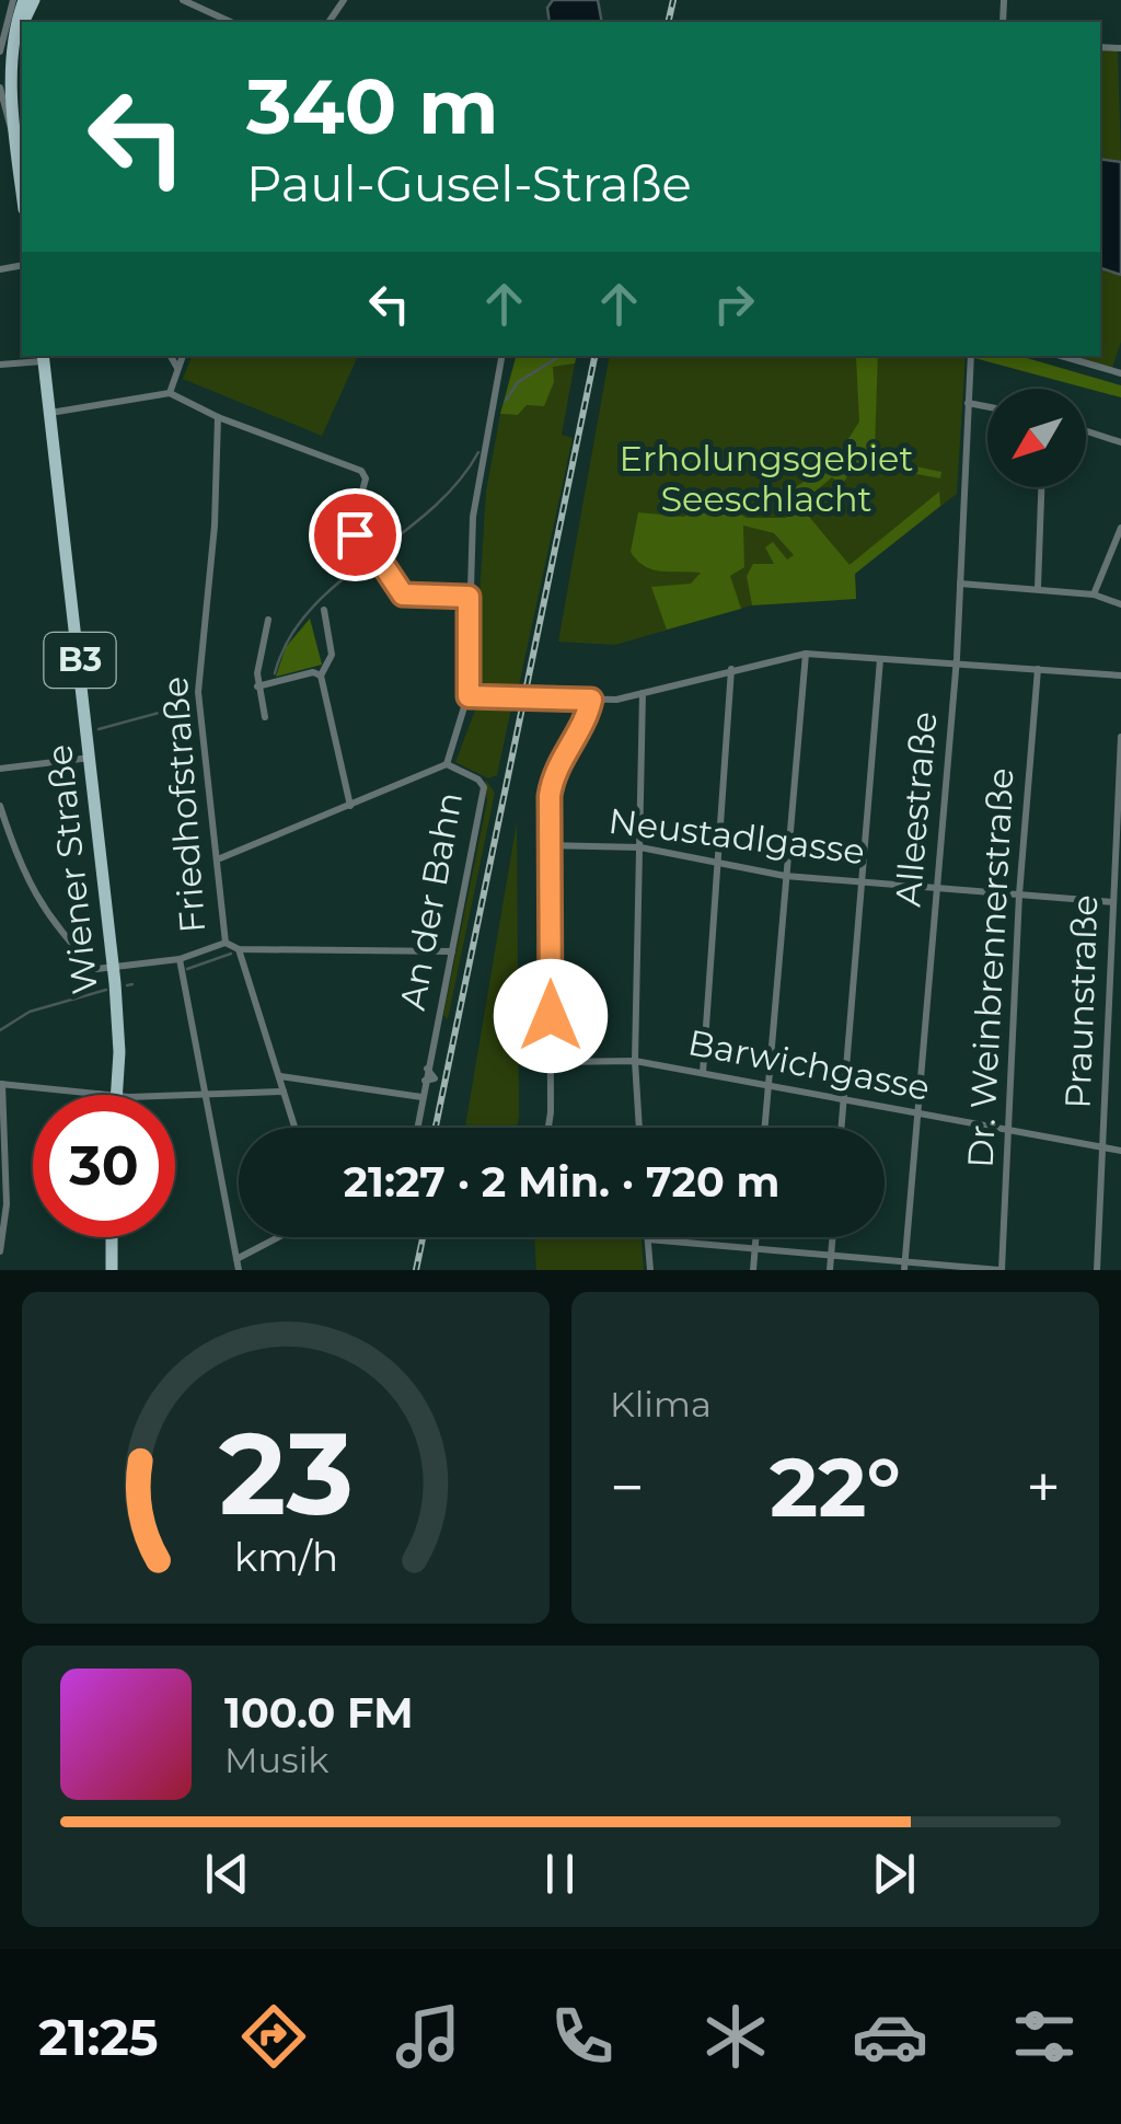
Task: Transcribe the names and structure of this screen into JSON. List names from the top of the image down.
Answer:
{
  "streets": {
    "main road": ["B3", "Wiener Straße"],
    "street": [
      "Friedhofstraße",
      "Alleestraße",
      "Neustadlgasse",
      "An der Bahn",
      "Dr. Weinbrennerstraße",
      "Praunstraße",
      "Barwichgasse"
    ]
  },
  "crossings": [
    ["Friedhofstraße", "Wiener Straße"],
    ["Alleestraße", "Neustadlgasse"],
    ["Alleestraße", "Barwichgasse"],
    ["Neustadlgasse", "Dr. Weinbrennerstraße"],
    ["Neustadlgasse", "Praunstraße"],
    ["Dr. Weinbrennerstraße", "Barwichgasse"],
    ["Praunstraße", "Barwichgasse"]
  ],
  "parks": ["Erholungsgebiet Seeschlacht"],
  "north": "bottom left",
  "page": {
    "turn": ["340 m", "Paul-Gusel-Straße"],
    "limit": "30",
    "trip": "21:27 · 2 Min. · 720 m",
    "tile": "Klima",
    "heat": ["−", "22°", "+"],
    "song": ["100.0 FM", "Musik"],
    "tabs": "21:25",
    "gauge": ["23", "km/h"]
  }
}
